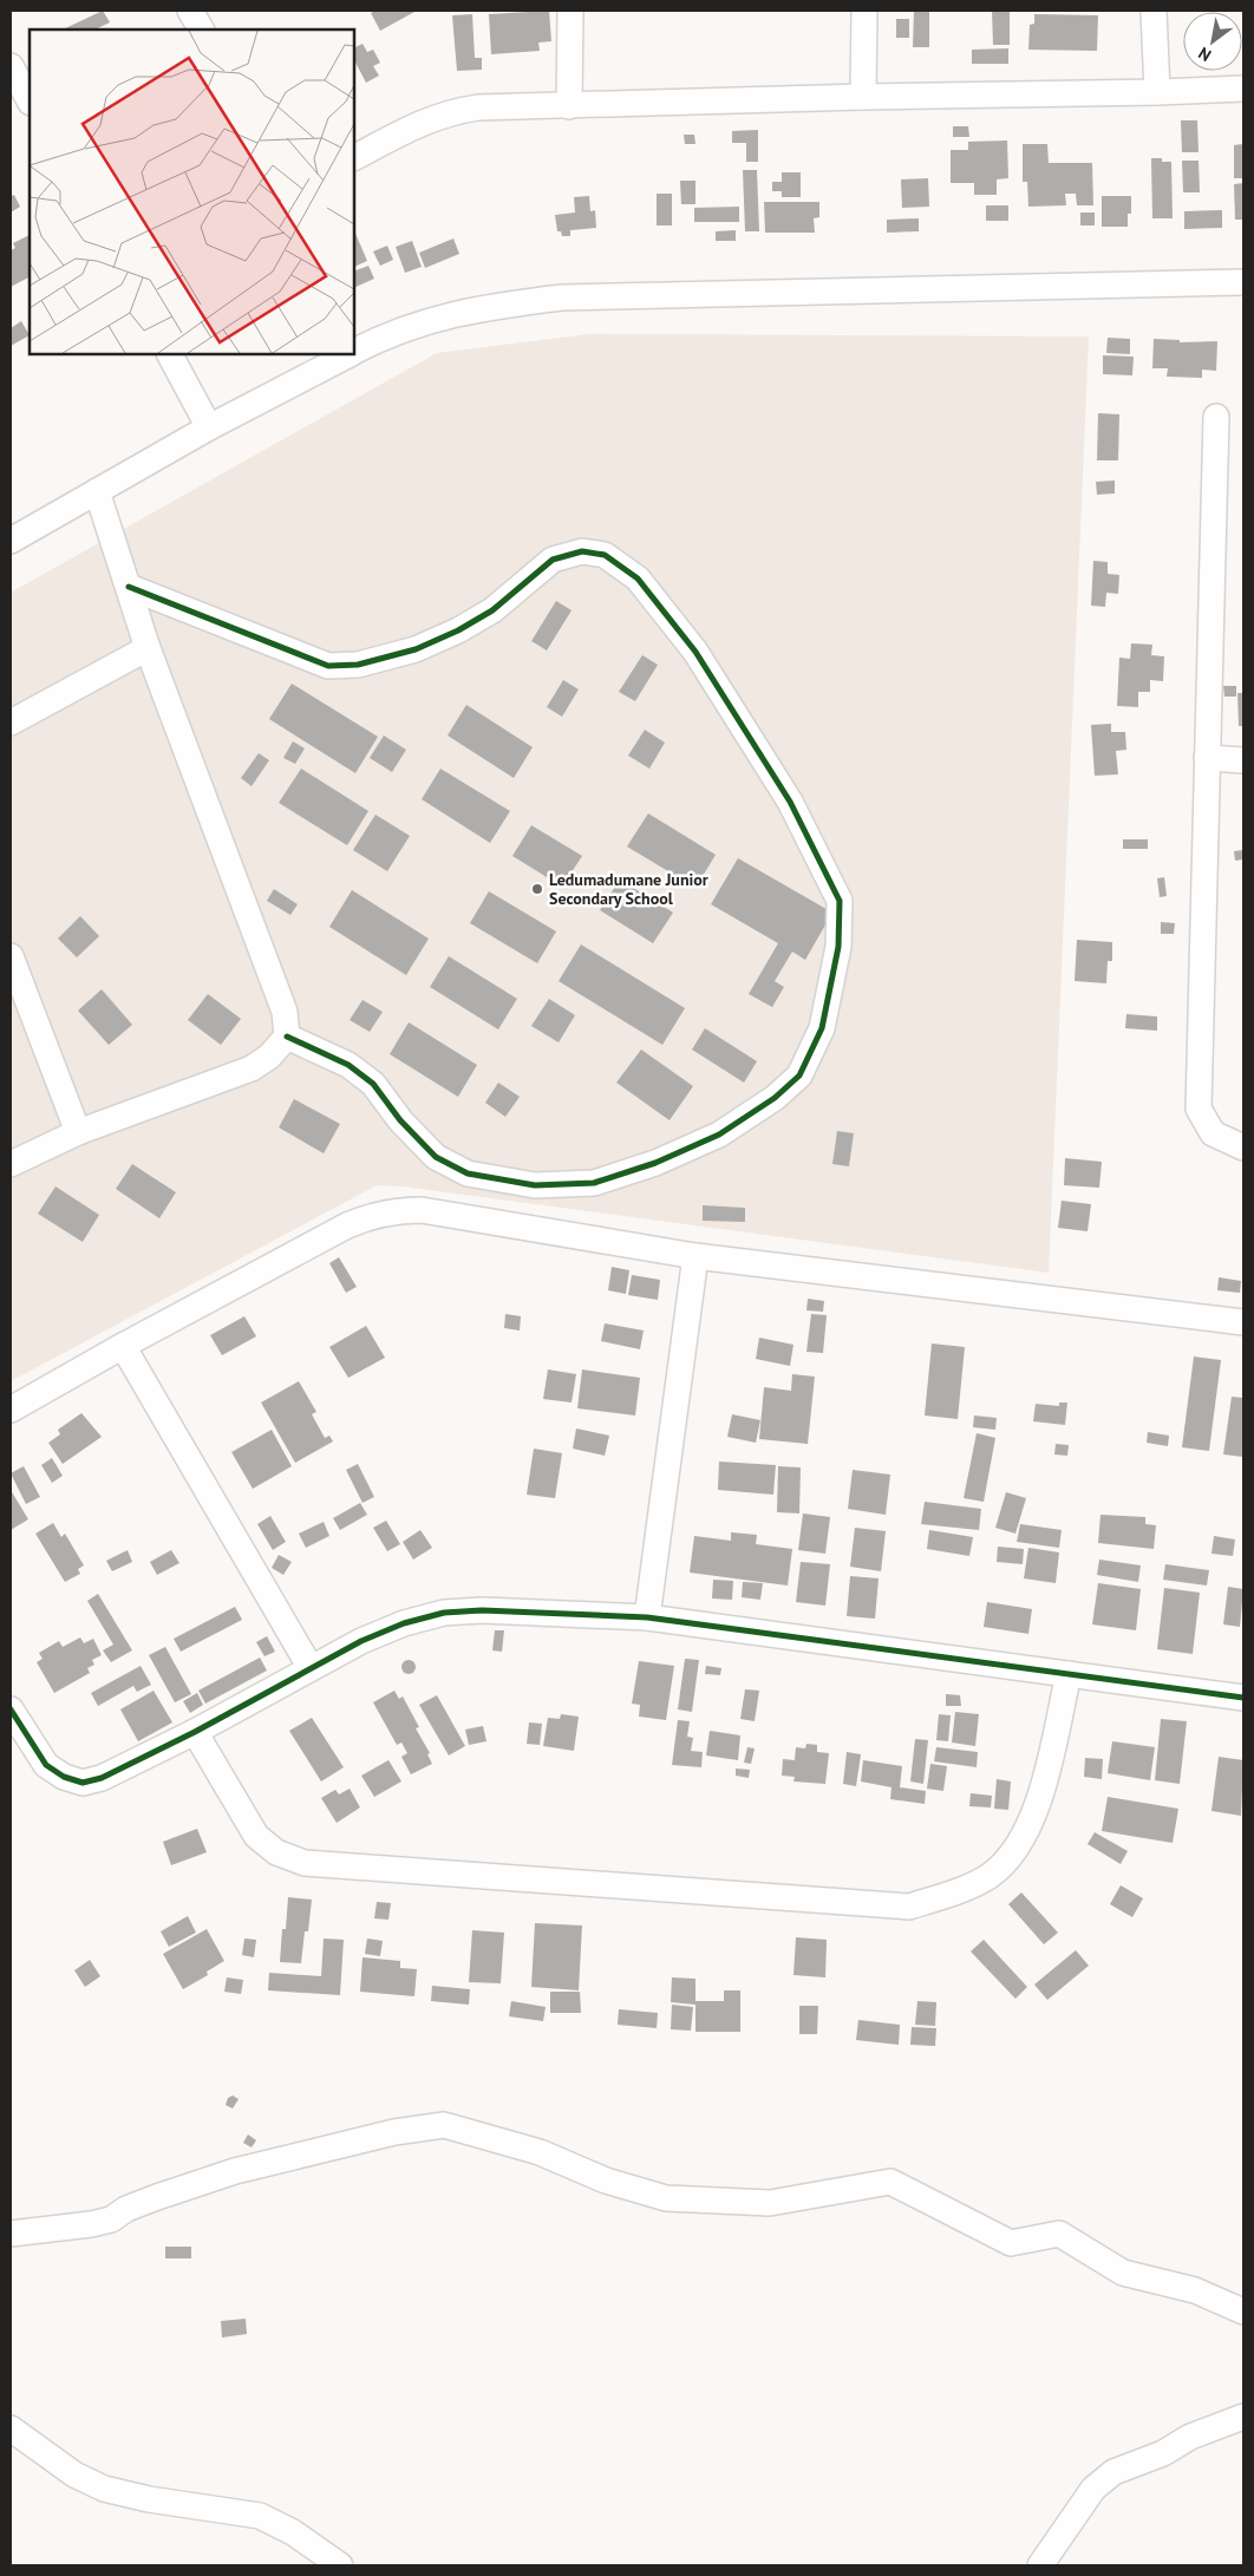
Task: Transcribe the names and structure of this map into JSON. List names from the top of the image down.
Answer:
{
  "places": ["Ledumadumane Junior Secondary School"],
  "north": "bottom left"
}
